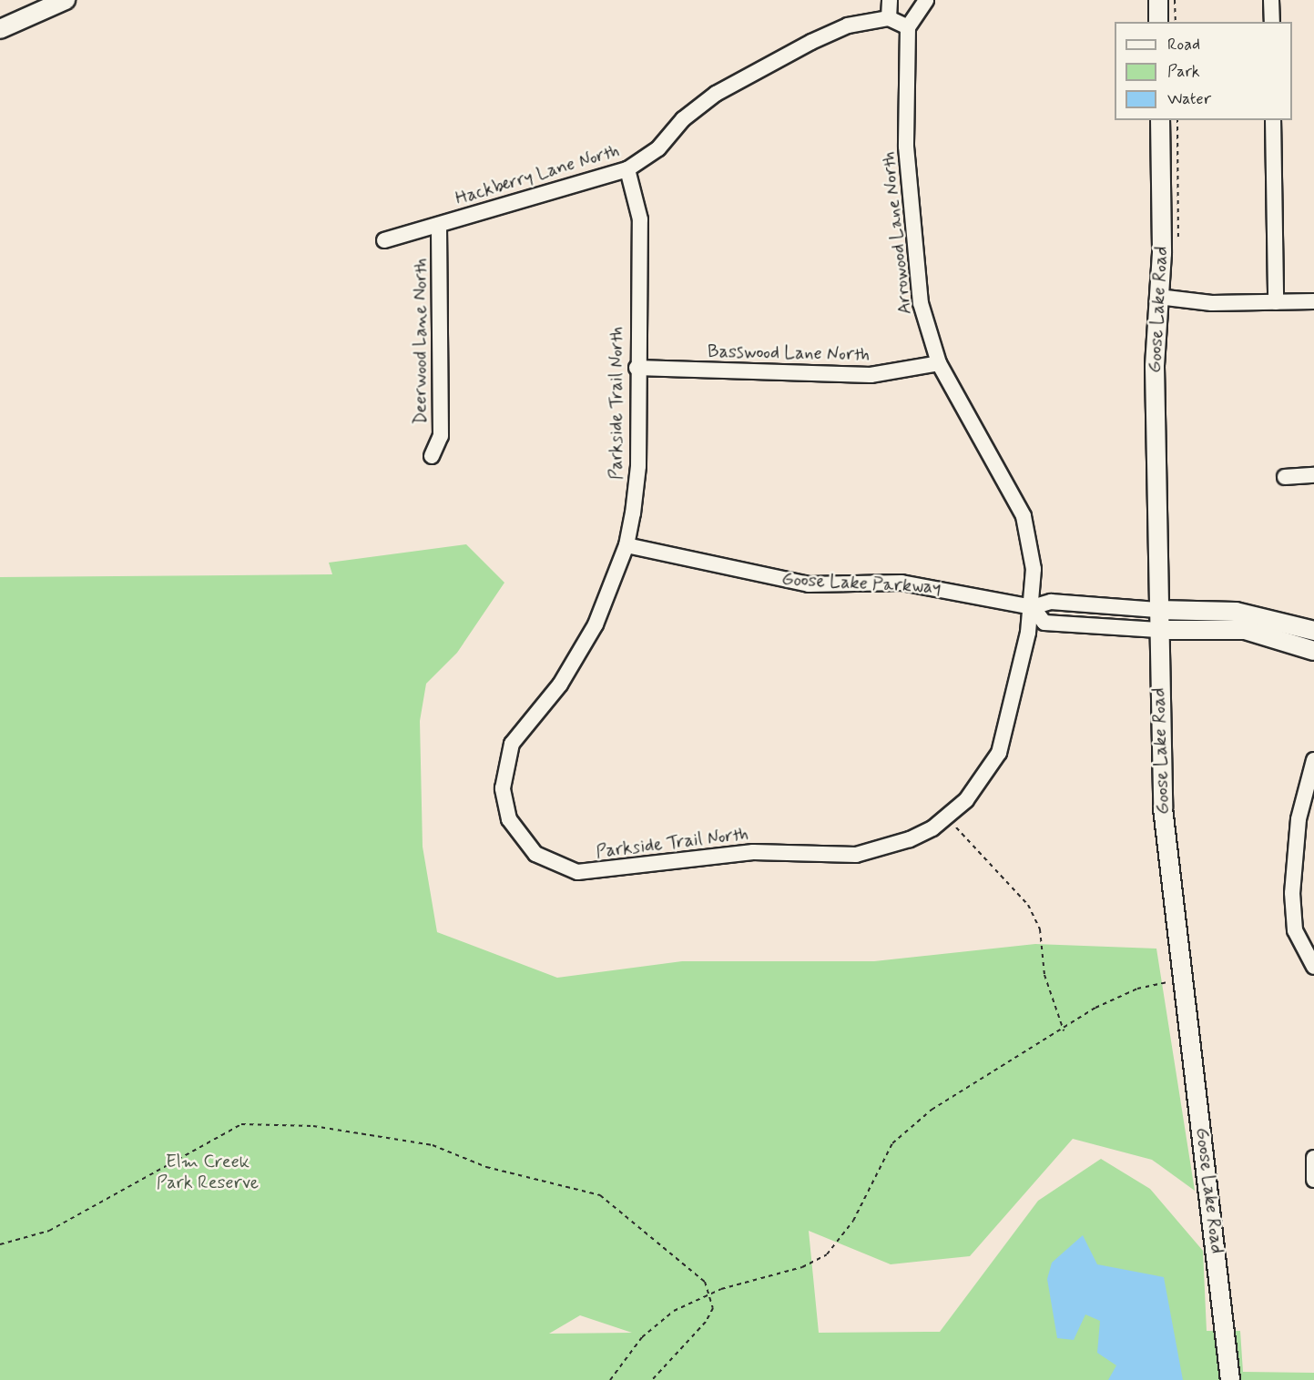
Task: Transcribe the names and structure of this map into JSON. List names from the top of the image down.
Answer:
{
  "streets": {
    "street": [
      "Hackberry Lane North",
      "Arrowood Lane North",
      "Goose Lake Road",
      "Deerwood Lane North",
      "Basswood Lane North",
      "Parkside Trail North",
      "Goose Lake Parkway"
    ]
  },
  "crossings": [
    ["Hackberry Lane North", "Deerwood Lane North"],
    ["Hackberry Lane North", "Parkside Trail North"],
    ["Arrowood Lane North", "Basswood Lane North"],
    ["Arrowood Lane North", "Parkside Trail North"],
    ["Arrowood Lane North", "Goose Lake Parkway"],
    ["Goose Lake Road", "Goose Lake Parkway"],
    ["Basswood Lane North", "Parkside Trail North"],
    ["Parkside Trail North", "Goose Lake Parkway"]
  ],
  "parks": ["Elm Creek Park Reserve"],
  "legend": ["Road", "Park", "Water"]
}
